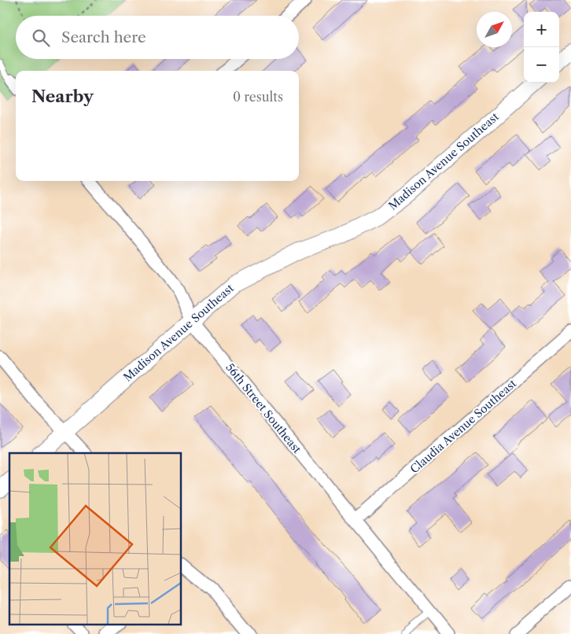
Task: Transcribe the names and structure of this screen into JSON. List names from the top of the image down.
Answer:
{
  "streets": {
    "street": ["Madison Avenue Southeast", "56th Street Southeast", "Claudia Avenue Southeast"]
  },
  "crossings": [
    ["Madison Avenue Southeast", "56th Street Southeast"],
    ["56th Street Southeast", "Claudia Avenue Southeast"]
  ],
  "north": "top right",
  "page": {
    "map_buttons": ["+", "−"],
    "search": "Search here",
    "heading": ["Nearby", "0 results"]
  }
}
